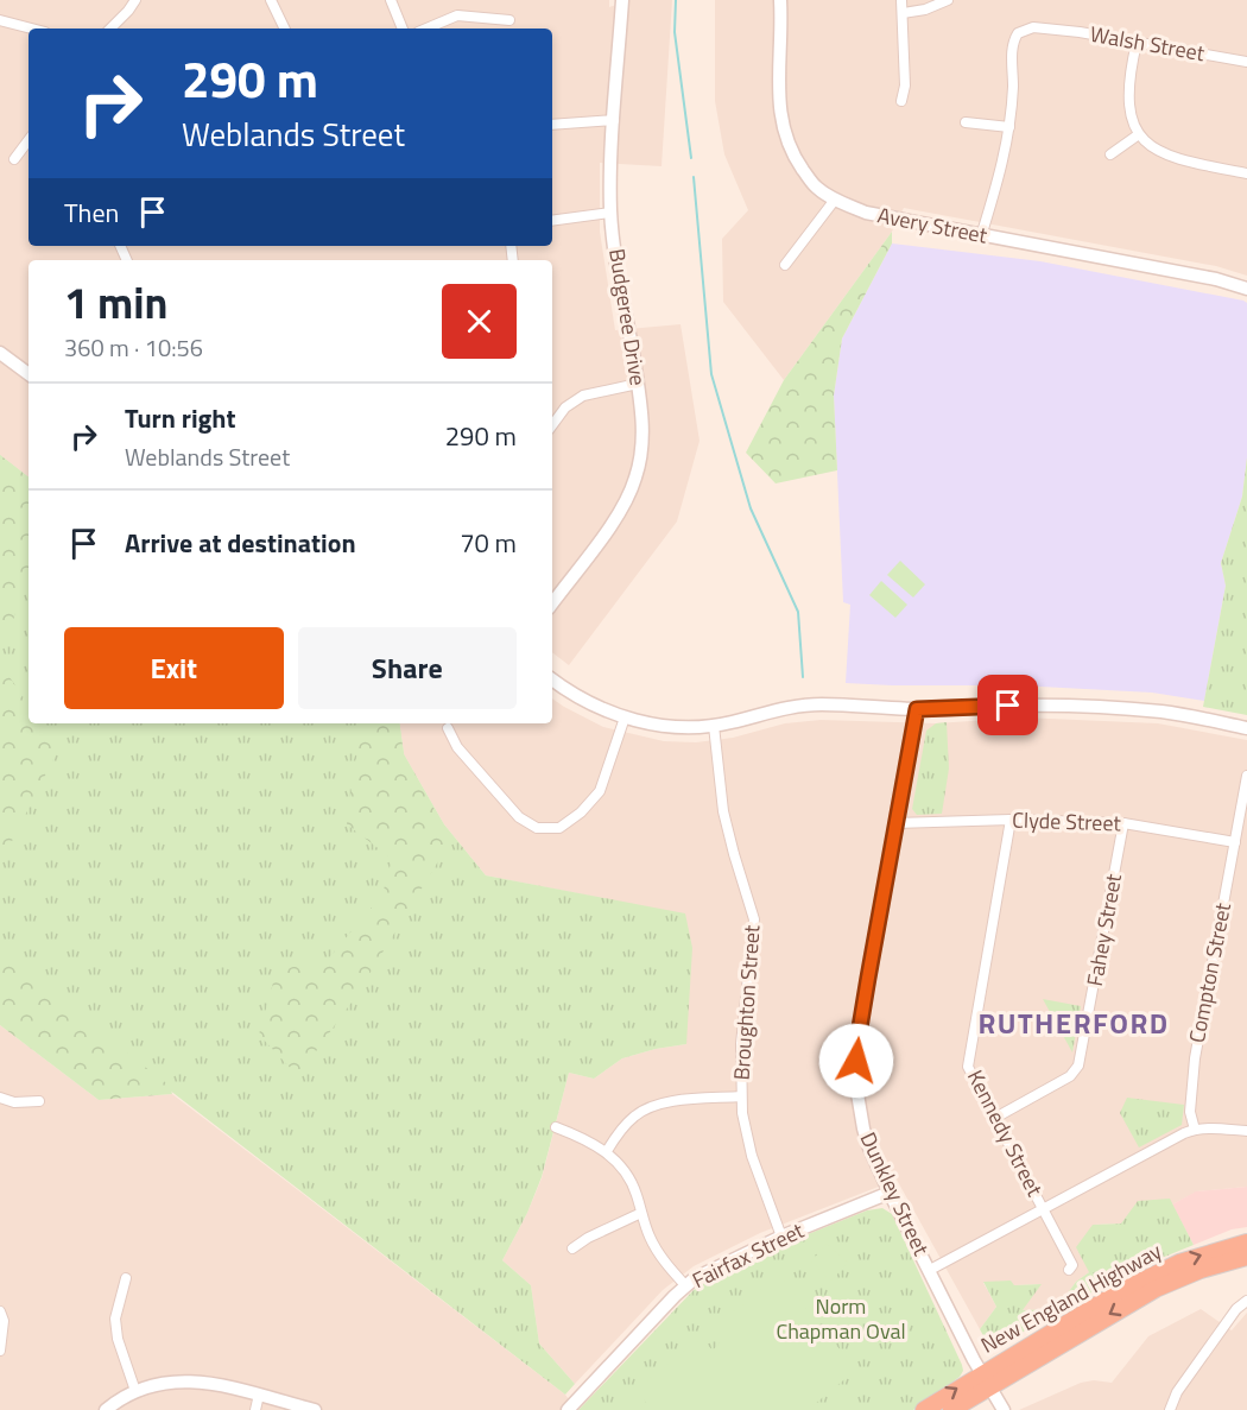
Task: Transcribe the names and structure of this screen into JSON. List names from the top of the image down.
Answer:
{
  "streets": {
    "highway": ["New England Highway"],
    "street": [
      "Walsh Street",
      "Avery Street",
      "Budgeree Drive",
      "Clyde Street",
      "Fahey Street",
      "Compton Street",
      "Broughton Street",
      "Kennedy Street",
      "Dunkley Street",
      "Fairfax Street"
    ]
  },
  "crossings": [
    ["Clyde Street", "Fahey Street"],
    ["Clyde Street", "Compton Street"],
    ["Clyde Street", "Kennedy Street"],
    ["Clyde Street", "Dunkley Street"],
    ["Fahey Street", "Kennedy Street"],
    ["Broughton Street", "Fairfax Street"],
    ["Dunkley Street", "Fairfax Street"],
    ["Dunkley Street", "New England Highway"]
  ],
  "districts": ["RUTHERFORD"],
  "parks": ["Norm Chapman Oval"],
  "page": {
    "turn": ["290 m", "Weblands Street"],
    "then": "Then",
    "heading": ["1 min", "360 m · 10:56"],
    "list": [
      {
        "name": "Turn right",
        "note": "Weblands Street",
        "value": "290 m"
      },
      {
        "name": "Arrive at destination",
        "value": "70 m"
      }
    ],
    "buttons": ["Exit", "Share"]
  }
}
